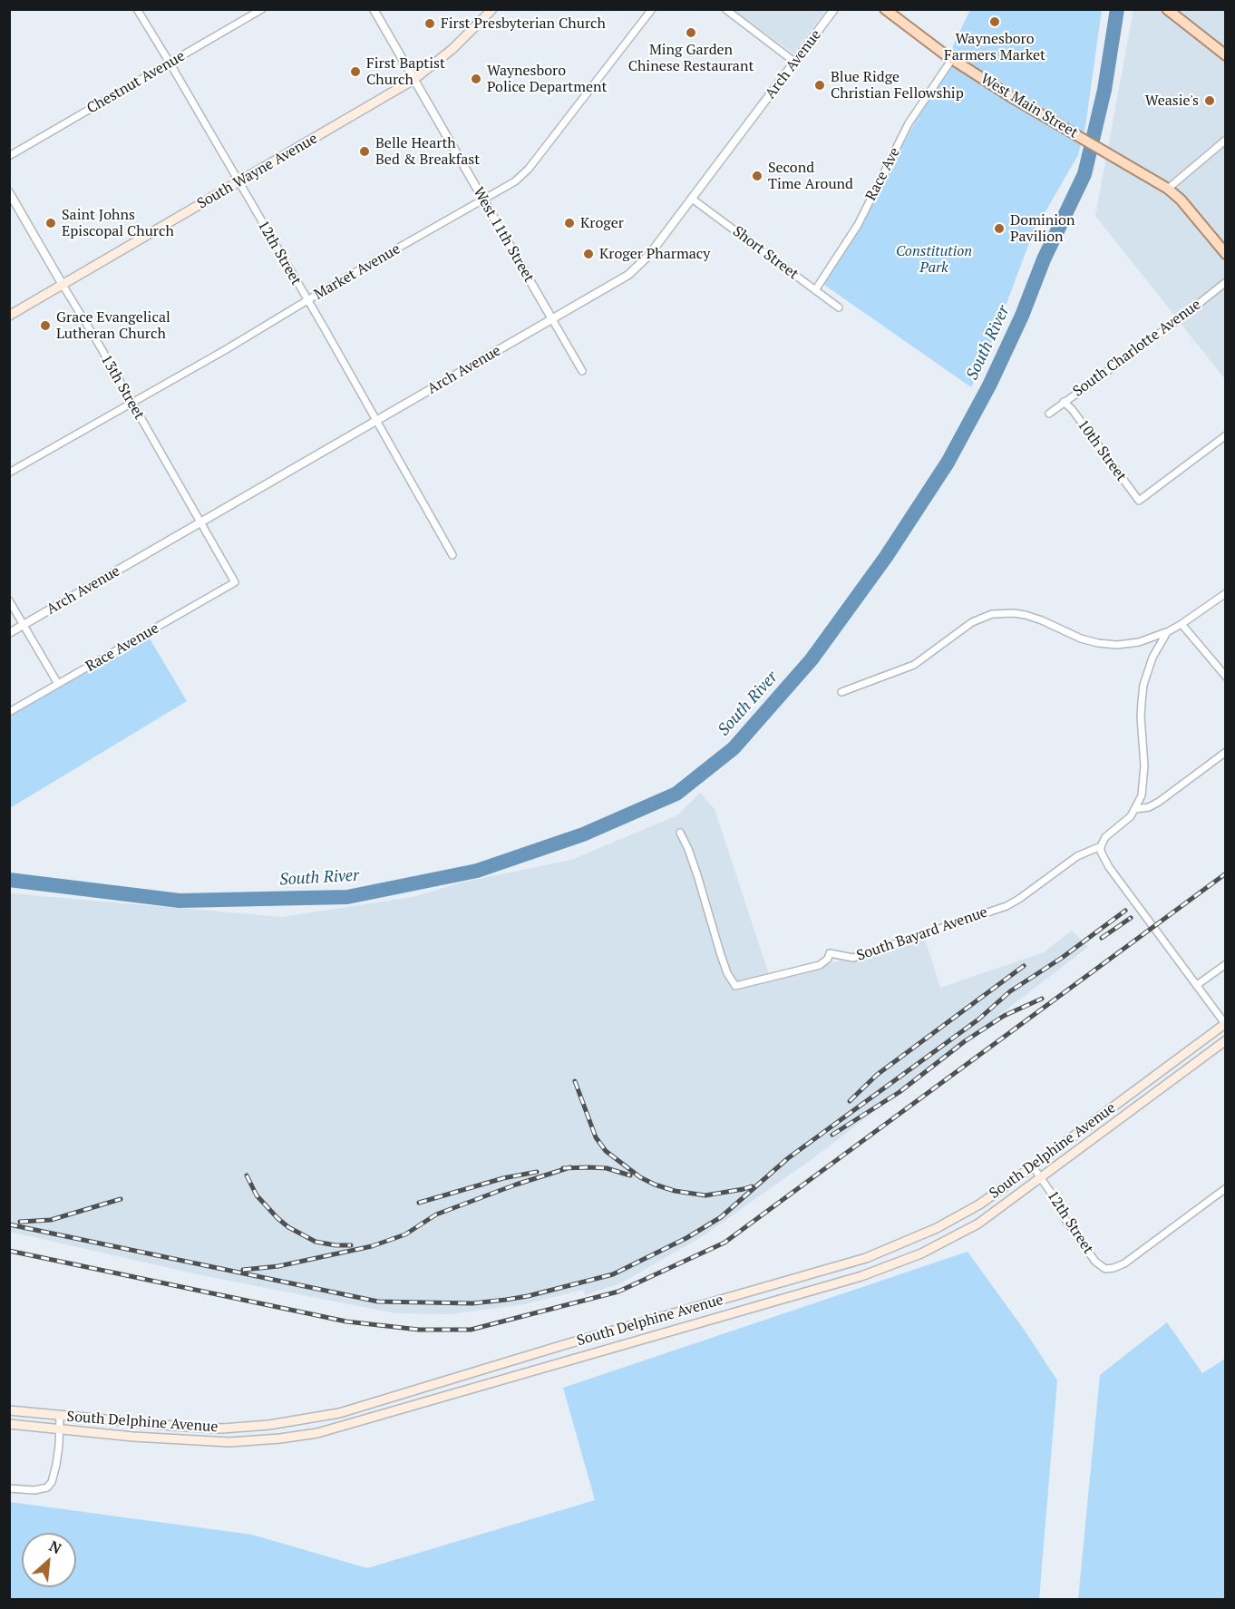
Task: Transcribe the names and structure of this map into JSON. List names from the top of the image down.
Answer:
{
  "streets": {
    "main road": ["West Main Street", "South Wayne Avenue", "South Delphine Avenue"],
    "street": [
      "Arch Avenue",
      "Chestnut Avenue",
      "Race Ave",
      "West 11th Street",
      "12th Street",
      "Short Street",
      "Market Avenue",
      "South Charlotte Avenue",
      "13th Street",
      "10th Street",
      "Race Avenue",
      "South Bayard Avenue"
    ]
  },
  "crossings": [
    ["Arch Avenue", "West 11th Street"],
    ["Arch Avenue", "12th Street"],
    ["Arch Avenue", "Short Street"],
    ["Arch Avenue", "13th Street"],
    ["Chestnut Avenue", "12th Street"],
    ["West Main Street", "Race Ave"],
    ["South Wayne Avenue", "West 11th Street"],
    ["South Wayne Avenue", "12th Street"],
    ["South Wayne Avenue", "13th Street"],
    ["Race Ave", "Short Street"],
    ["West 11th Street", "Market Avenue"],
    ["12th Street", "Market Avenue"],
    ["12th Street", "South Delphine Avenue"],
    ["Market Avenue", "13th Street"],
    ["South Charlotte Avenue", "10th Street"],
    ["13th Street", "Race Avenue"]
  ],
  "water": ["South River"],
  "parks": ["Constitution Park"],
  "places": [
    "Waynesboro Farmers Market",
    "First Presbyterian Church",
    "Ming Garden Chinese Restaurant",
    "First Baptist Church",
    "Waynesboro Police Department",
    "Blue Ridge Christian Fellowship",
    "Weasie's",
    "Belle Hearth Bed & Breakfast",
    "Second Time Around",
    "Saint Johns Episcopal Church",
    "Kroger",
    "Dominion Pavilion",
    "Kroger Pharmacy",
    "Grace Evangelical Lutheran Church"
  ],
  "north": "top right"
}
